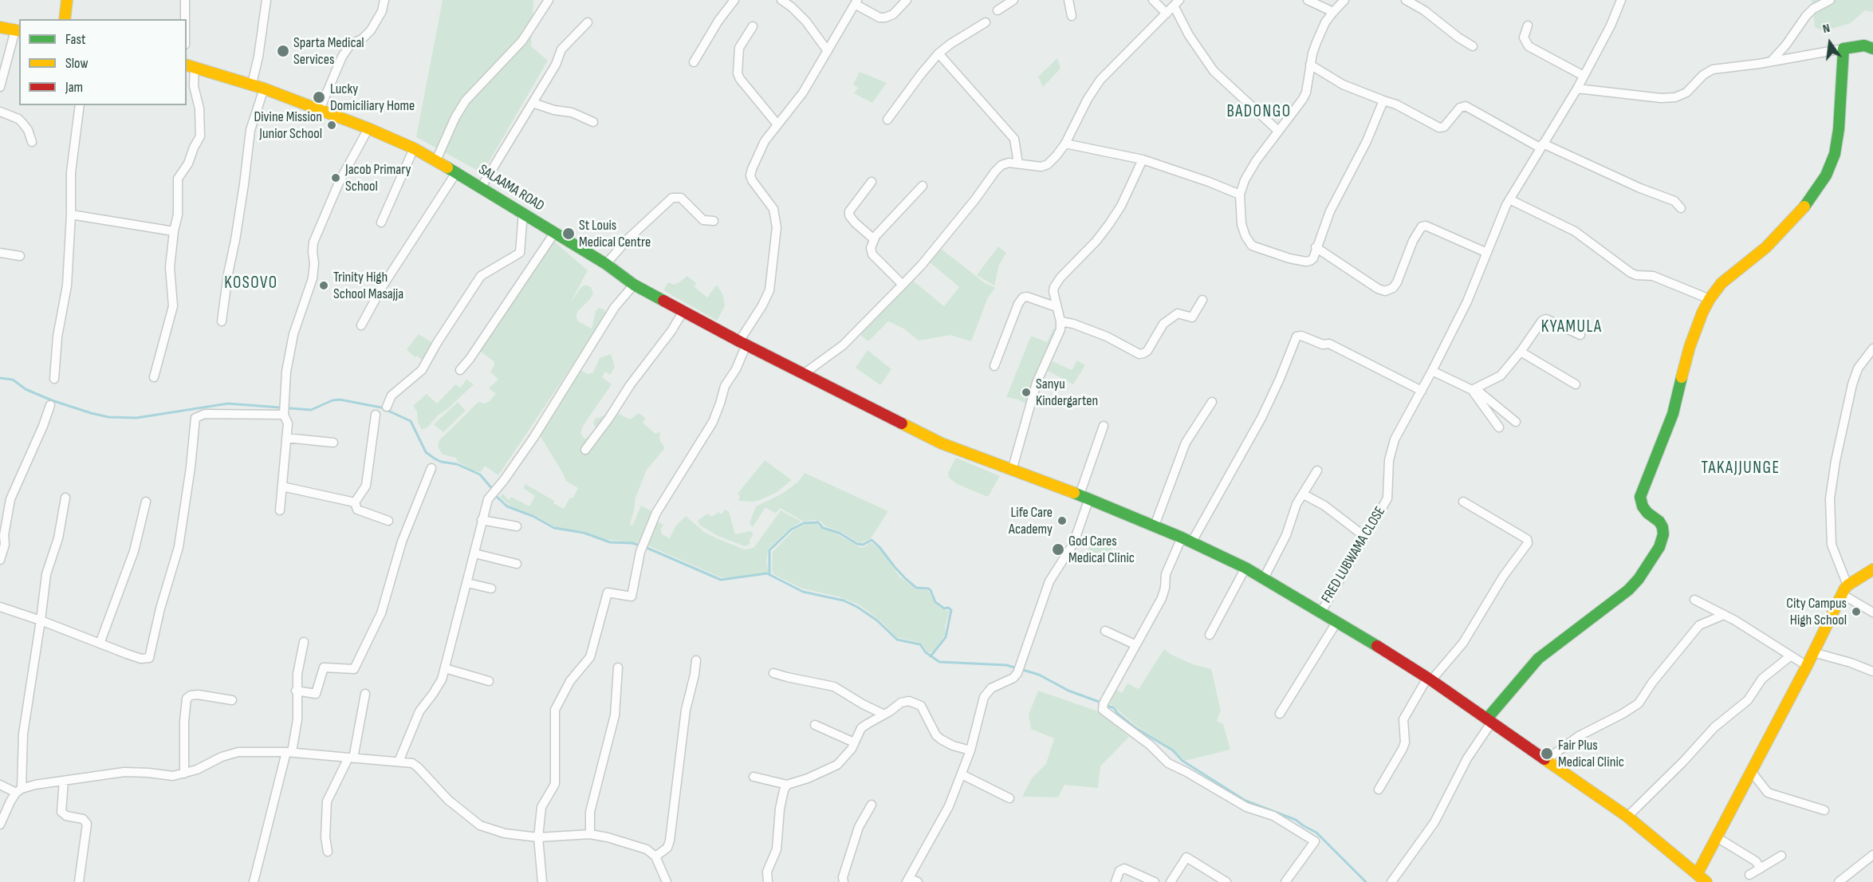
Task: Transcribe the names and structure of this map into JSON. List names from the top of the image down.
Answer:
{
  "streets": {
    "main road": ["SALAAMA ROAD"],
    "street": ["FRED LUBWAMA CLOSE"]
  },
  "crossings": [
    ["SALAAMA ROAD", "FRED LUBWAMA CLOSE"]
  ],
  "districts": [
    "BADONGO",
    "KOSOVO",
    "KYAMULA",
    "TAKAJJUNGE"
  ],
  "places": [
    "Sparta Medical Services",
    "Lucky Domiciliary Home",
    "Divine Mission Junior School",
    "Jacob Primary School",
    "St Louis Medical Centre",
    "Trinity High School Masajja",
    "Sanyu Kindergarten",
    "Life Care Academy",
    "God Cares Medical Clinic",
    "City Campus High School",
    "Fair Plus Medical Clinic"
  ],
  "legend": ["Fast", "Slow", "Jam"],
  "north": "top"
}
